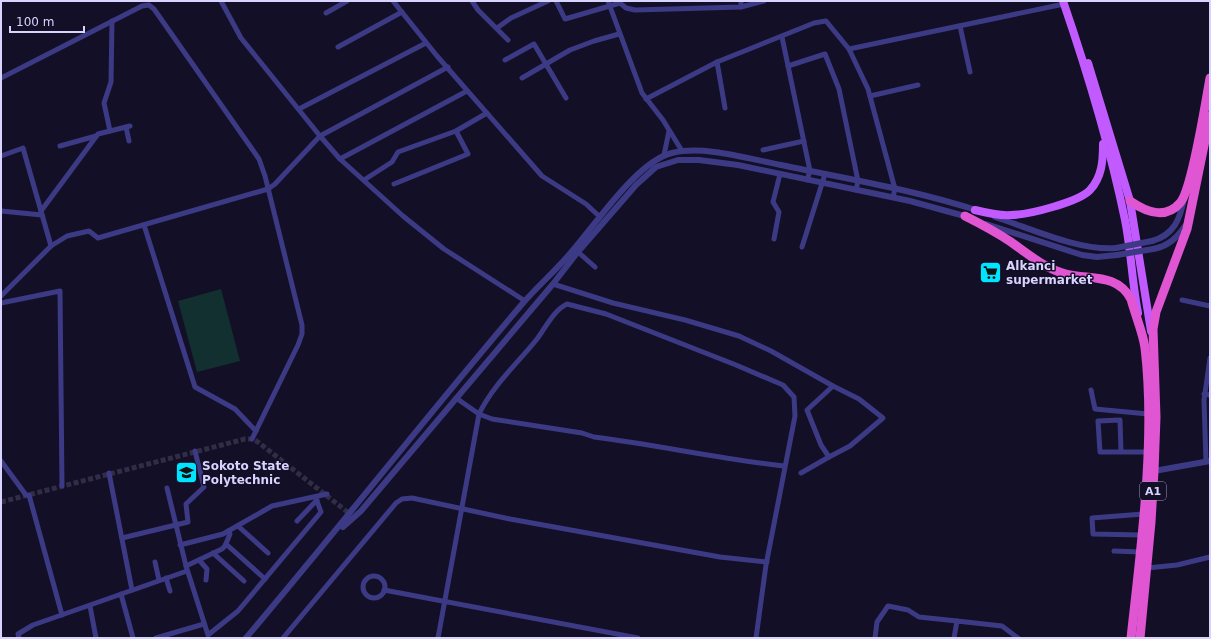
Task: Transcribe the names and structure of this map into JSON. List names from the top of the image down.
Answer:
{
  "streets": {
    "highway": ["A1"]
  },
  "places": {
    "supermarket": ["Alkanci supermarket"],
    "school or university": ["Sokoto State Polytechnic"]
  },
  "scale_bar": "100 m"
}
